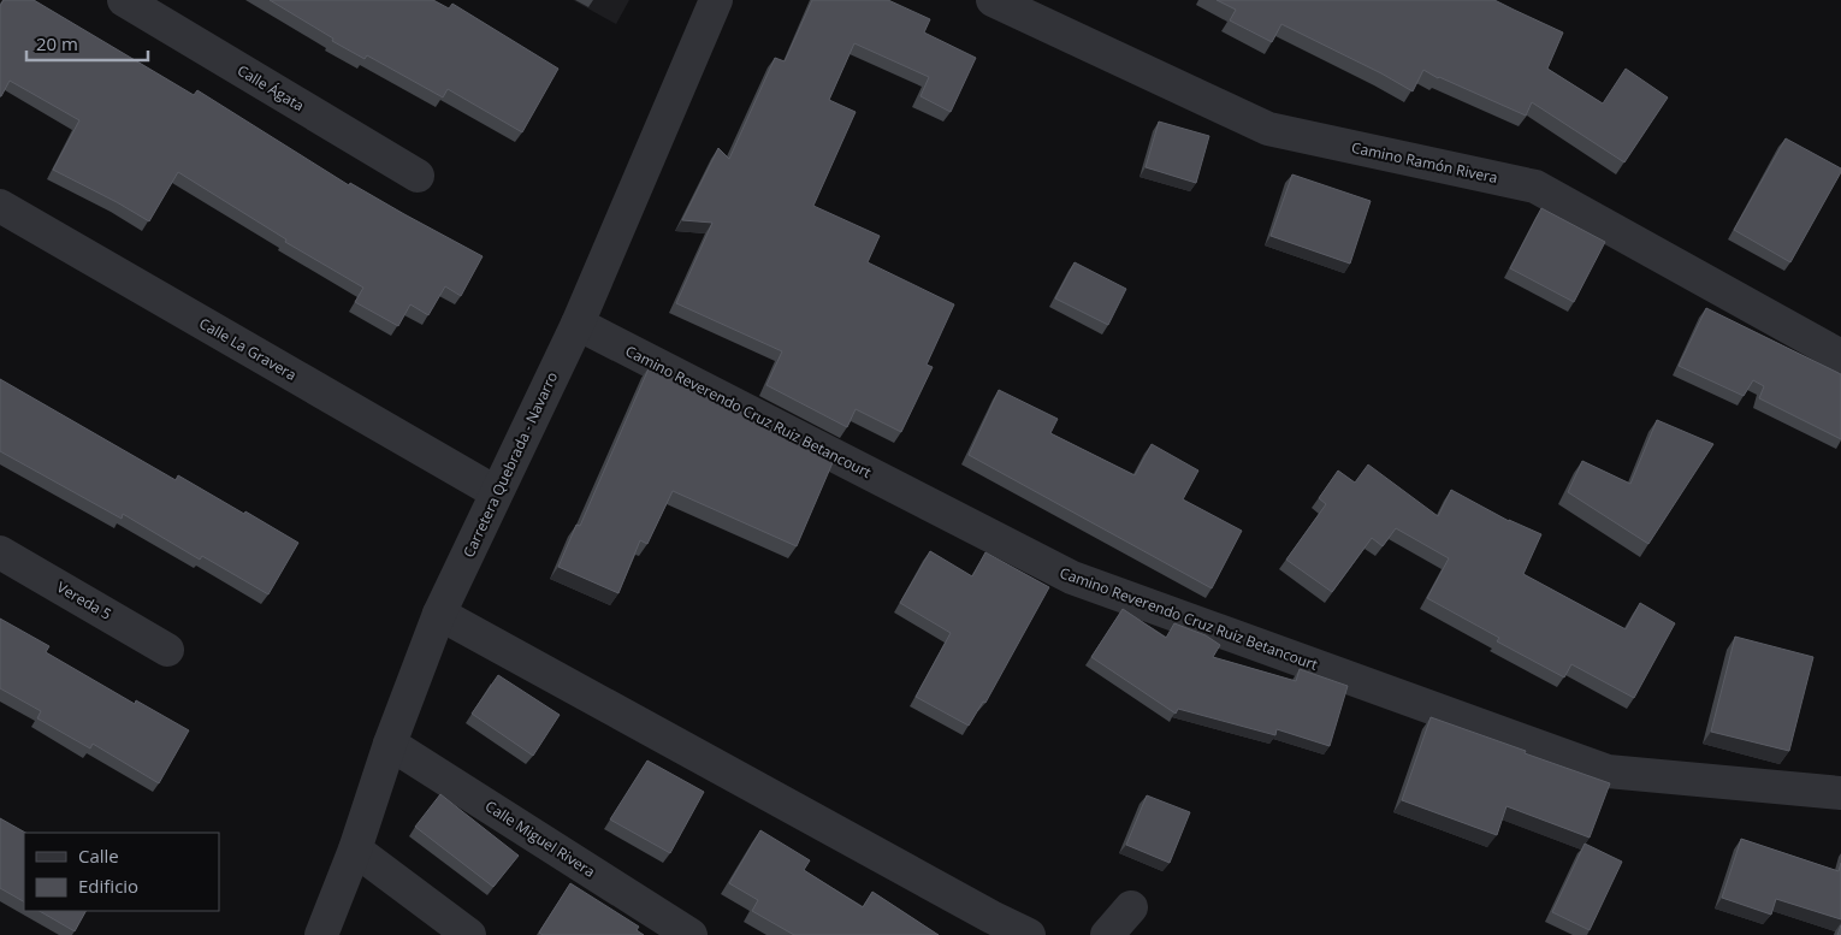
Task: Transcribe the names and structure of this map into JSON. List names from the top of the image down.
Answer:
{
  "streets": {
    "street": [
      "Calle Ágata",
      "Camino Ramón Rivera",
      "Calle La Gravera",
      "Camino Reverendo Cruz Ruiz Betancourt",
      "Carretera Quebrada - Navarro",
      "Vereda 5",
      "Calle Miguel Rivera"
    ]
  },
  "crossings": [
    ["Calle La Gravera", "Carretera Quebrada - Navarro"],
    ["Camino Reverendo Cruz Ruiz Betancourt", "Carretera Quebrada - Navarro"],
    ["Carretera Quebrada - Navarro", "Calle Miguel Rivera"]
  ],
  "legend": ["Calle", "Edificio"],
  "scale_bar": "20 m"
}
